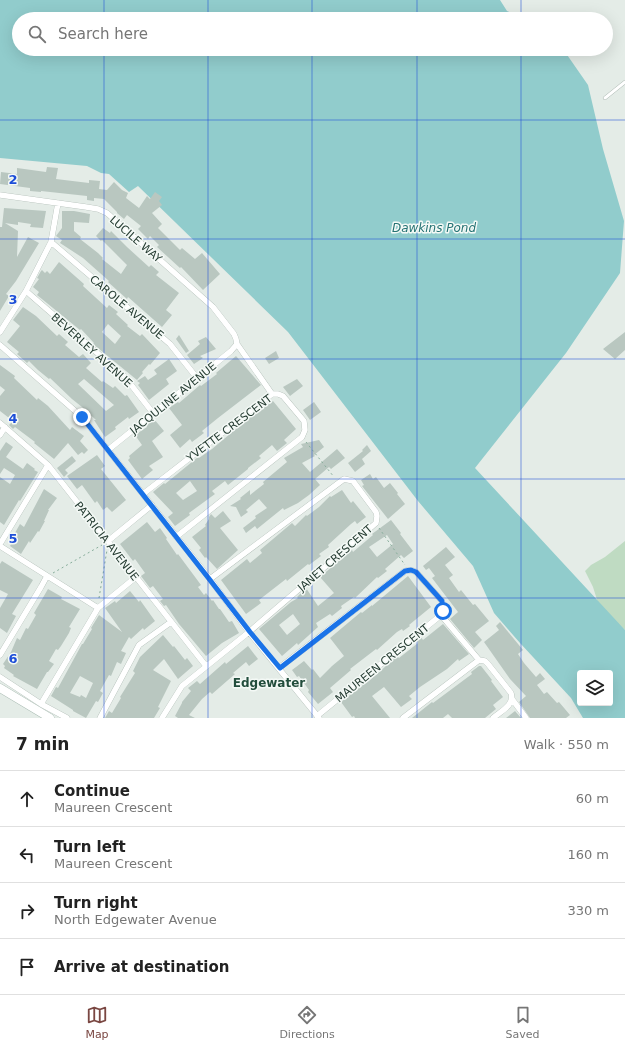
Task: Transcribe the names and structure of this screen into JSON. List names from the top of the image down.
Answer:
{
  "streets": {
    "street": [
      "LUCILE WAY",
      "CAROLE AVENUE",
      "BEVERLEY AVENUE",
      "JACQULINE AVENUE",
      "YVETTE CRESCENT",
      "PATRICIA AVENUE",
      "JANET CRESCENT",
      "MAUREEN CRESCENT"
    ]
  },
  "crossings": [
    ["LUCILE WAY", "JACQULINE AVENUE"],
    ["LUCILE WAY", "YVETTE CRESCENT"],
    ["CAROLE AVENUE", "JACQULINE AVENUE"],
    ["BEVERLEY AVENUE", "JACQULINE AVENUE"],
    ["PATRICIA AVENUE", "JANET CRESCENT"]
  ],
  "districts": ["Edgewater"],
  "water": ["Dawkins Pond"],
  "page": {
    "search": "Search here",
    "heading": ["7 min", "Walk · 550 m"],
    "list": [
      ["Continue", "Maureen Crescent", "60 m"],
      ["Turn left", "Maureen Crescent", "160 m"],
      ["Turn right", "North Edgewater Avenue", "330 m"],
      "Arrive at destination"
    ],
    "nav": ["Map", "Directions", "Saved"]
  },
  "grid": {
    "rows": [
      "2",
      "3",
      "4",
      "5",
      "6"
    ]
  }
}
